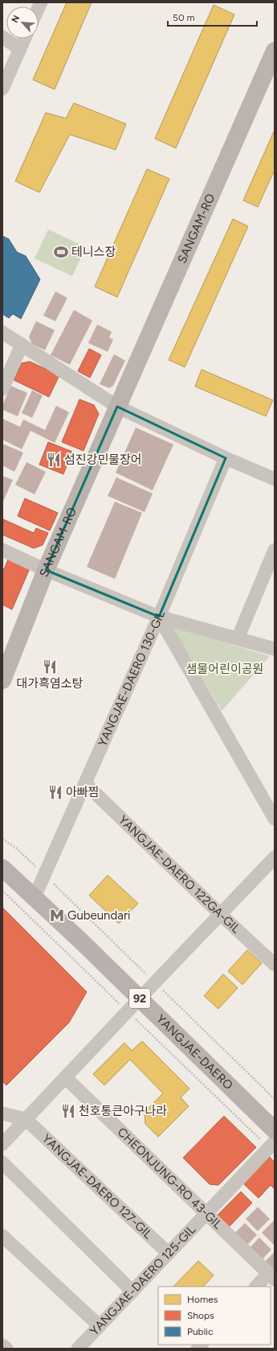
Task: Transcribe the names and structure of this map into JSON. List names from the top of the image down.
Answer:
{
  "streets": {
    "main road": ["92", "YANGJAE-DAERO"],
    "street": [
      "SANGAM-RO",
      "YANGJAE-DAERO 130-GIL",
      "YANGJAE-DAERO 122GA-GIL",
      "CHEONJUNG-RO 43-GIL",
      "YANGJAE-DAERO 127-GIL",
      "YANGJAE-DAERO 125-GIL"
    ]
  },
  "crossings": [
    ["YANGJAE-DAERO 130-GIL", "YANGJAE-DAERO 122GA-GIL"],
    ["YANGJAE-DAERO 130-GIL", "YANGJAE-DAERO"],
    ["CHEONJUNG-RO 43-GIL", "YANGJAE-DAERO 125-GIL"],
    ["YANGJAE-DAERO 127-GIL", "YANGJAE-DAERO 125-GIL"]
  ],
  "parks": ["샘물어린이공원"],
  "places": {
    "sports": ["테니스장"],
    "restaurant": [
      "섬진강민물장어",
      "대가흑염소탕",
      "아빠찜",
      "천호통큰아구나라"
    ],
    "metro station": ["Gubeundari"]
  },
  "legend": ["Homes", "Shops", "Public"],
  "scale_bar": "50 m",
  "north": "top left"
}
